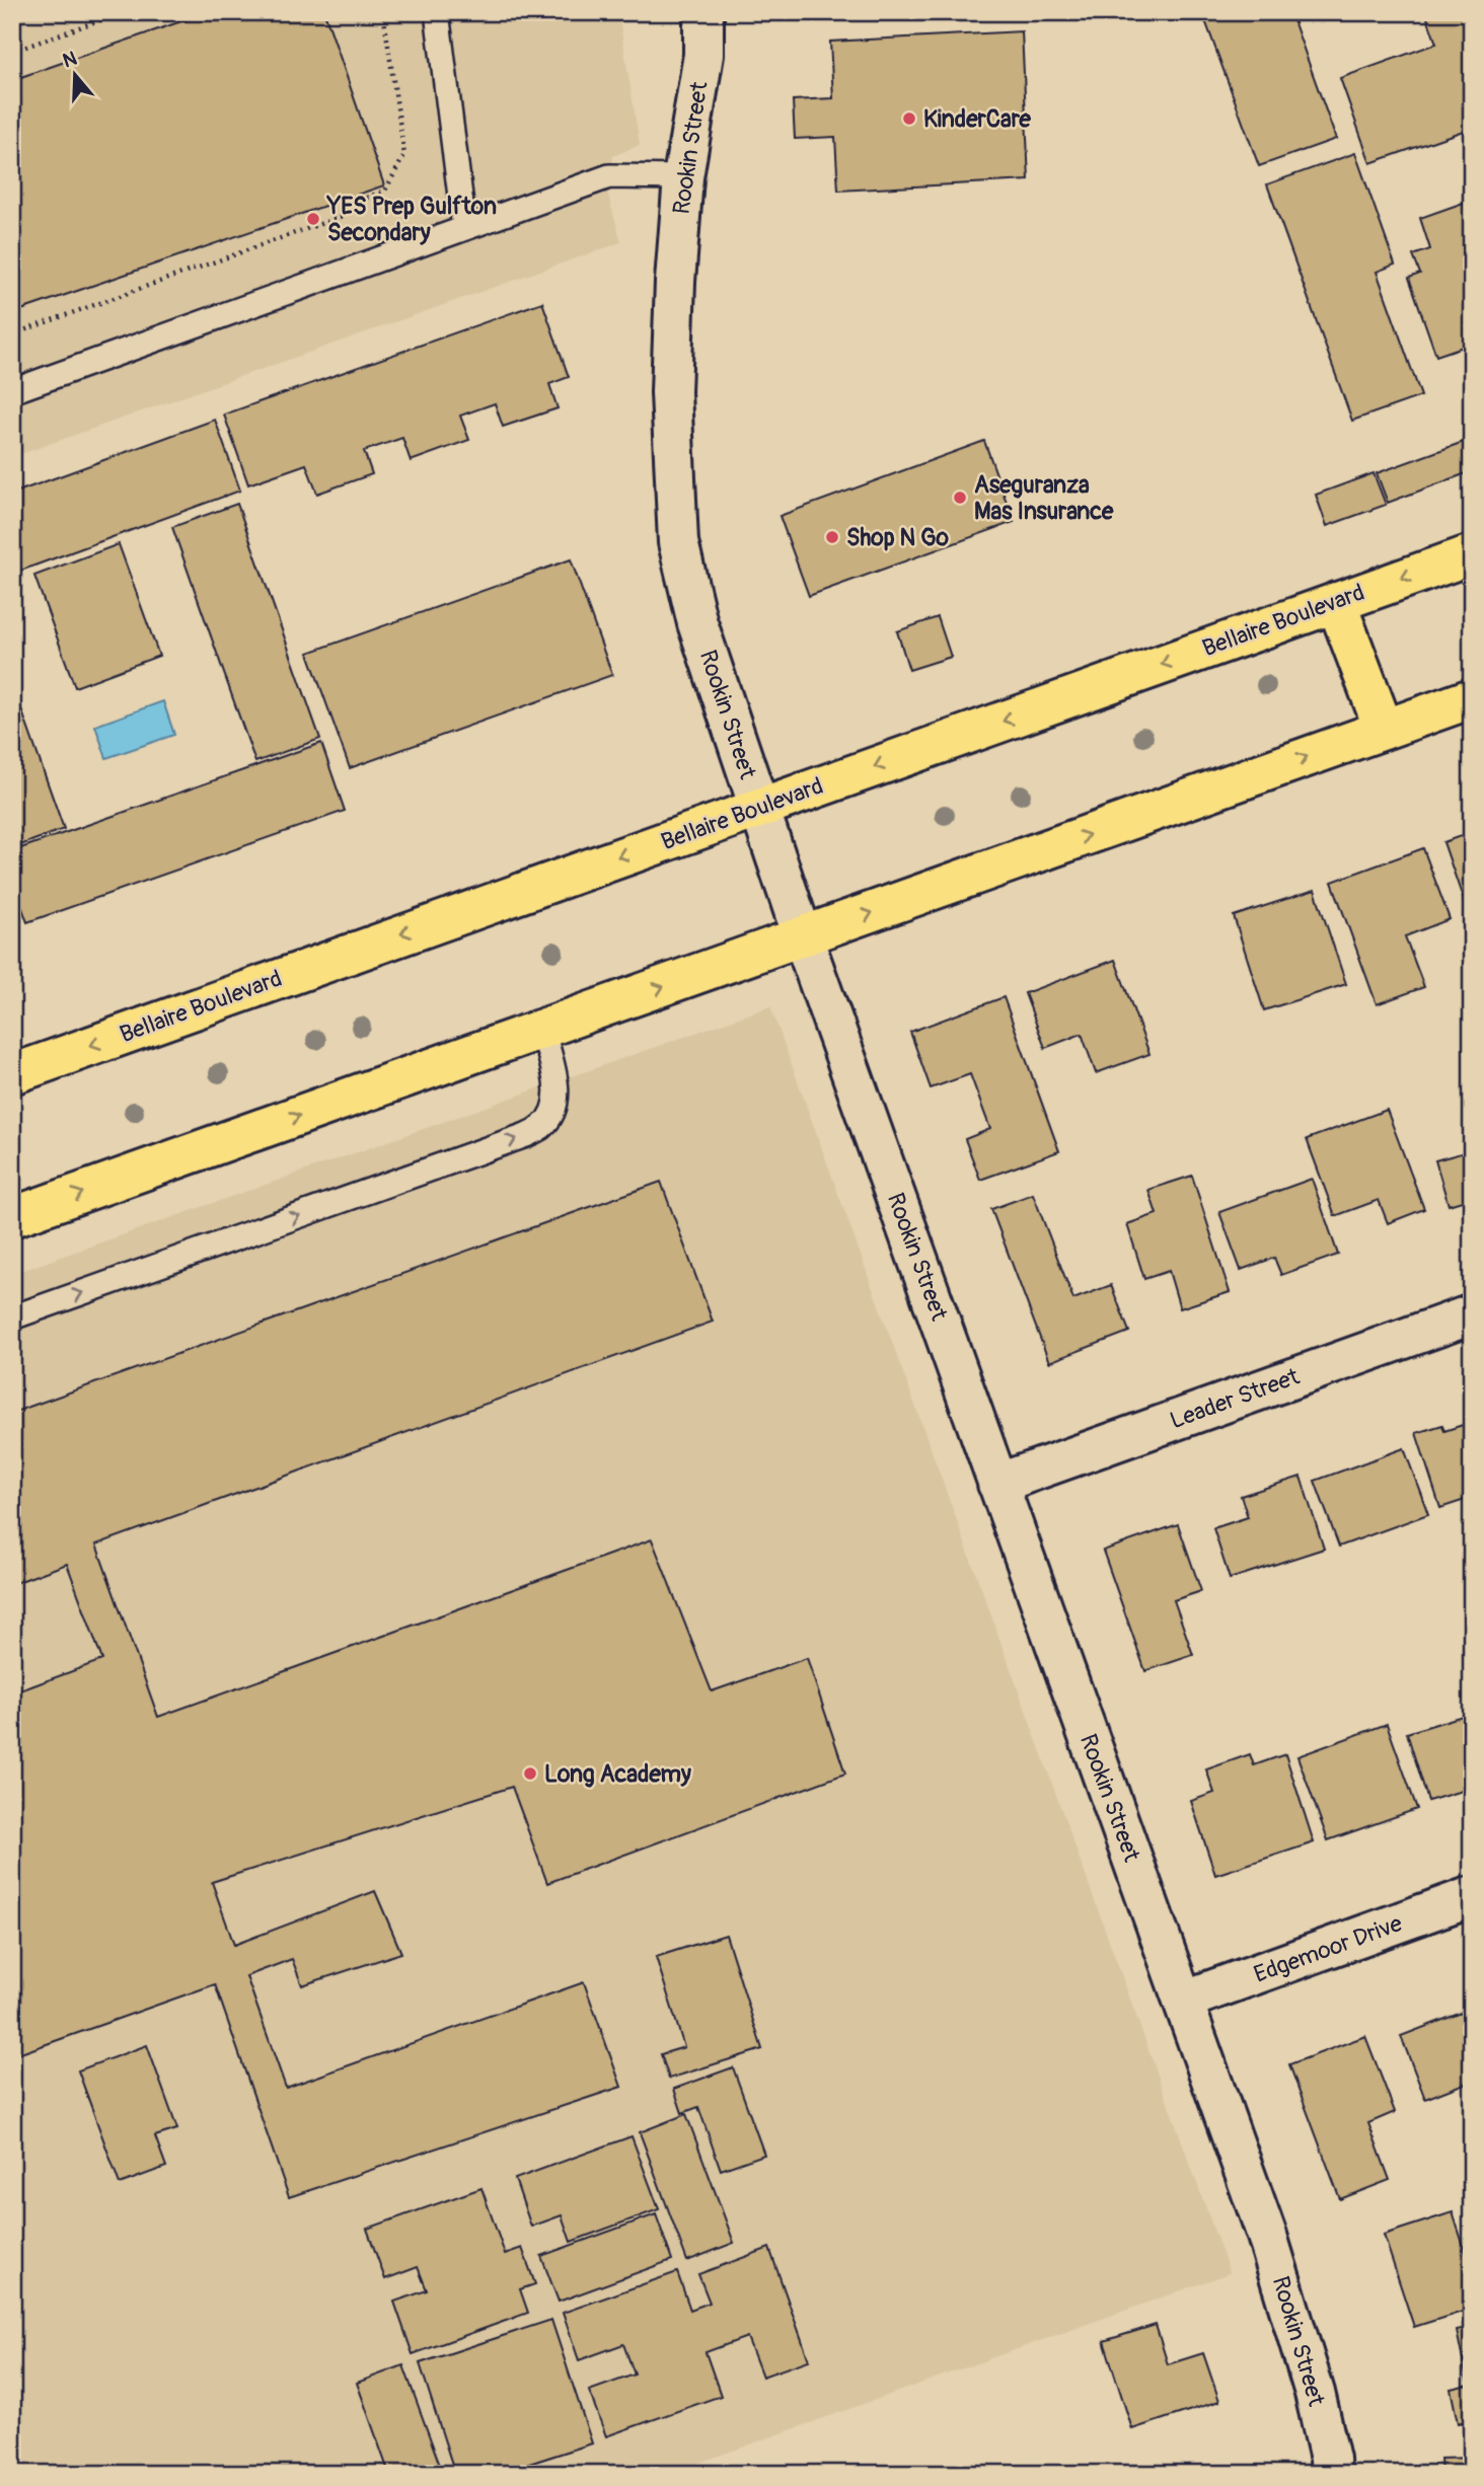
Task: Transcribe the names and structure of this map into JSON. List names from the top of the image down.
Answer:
{
  "streets": {
    "main road": ["Bellaire Boulevard"],
    "street": ["Rookin Street", "Leader Street", "Edgemoor Drive"]
  },
  "crossings": [
    ["Rookin Street", "Bellaire Boulevard"],
    ["Rookin Street", "Leader Street"],
    ["Rookin Street", "Edgemoor Drive"]
  ],
  "places": [
    "KinderCare",
    "YES Prep Gulfton Secondary",
    "Aseguranza Mas Insurance",
    "Shop N Go",
    "Long Academy"
  ],
  "north": "top"
}
